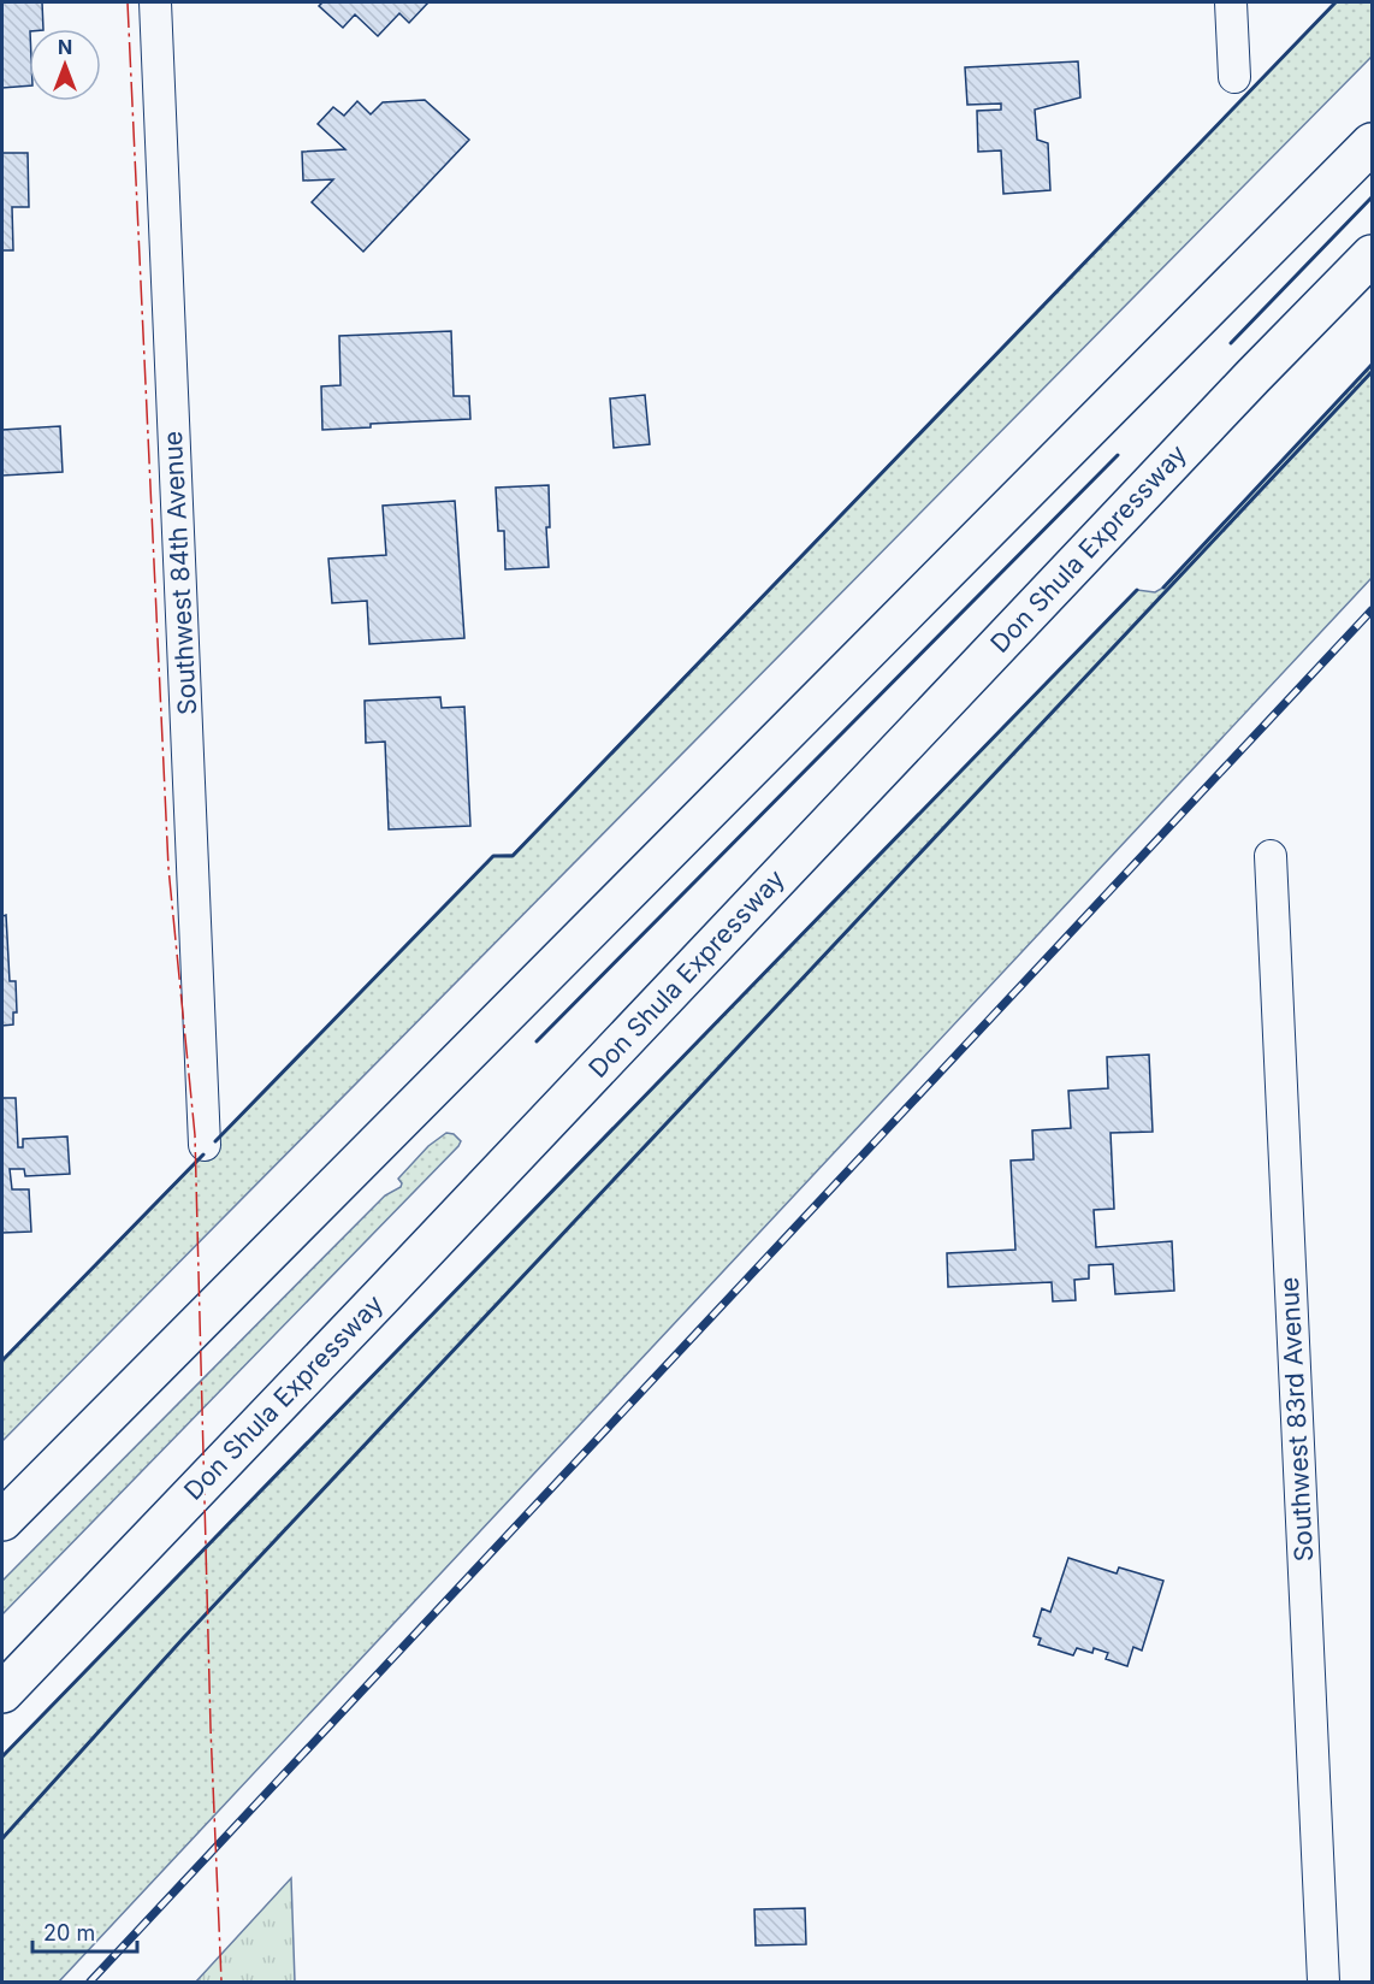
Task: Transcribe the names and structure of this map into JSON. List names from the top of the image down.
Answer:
{
  "streets": {
    "highway": ["Don Shula Expressway"],
    "street": ["Southwest 84th Avenue", "Southwest 83rd Avenue"]
  },
  "scale_bar": "20 m",
  "north": "top"
}
